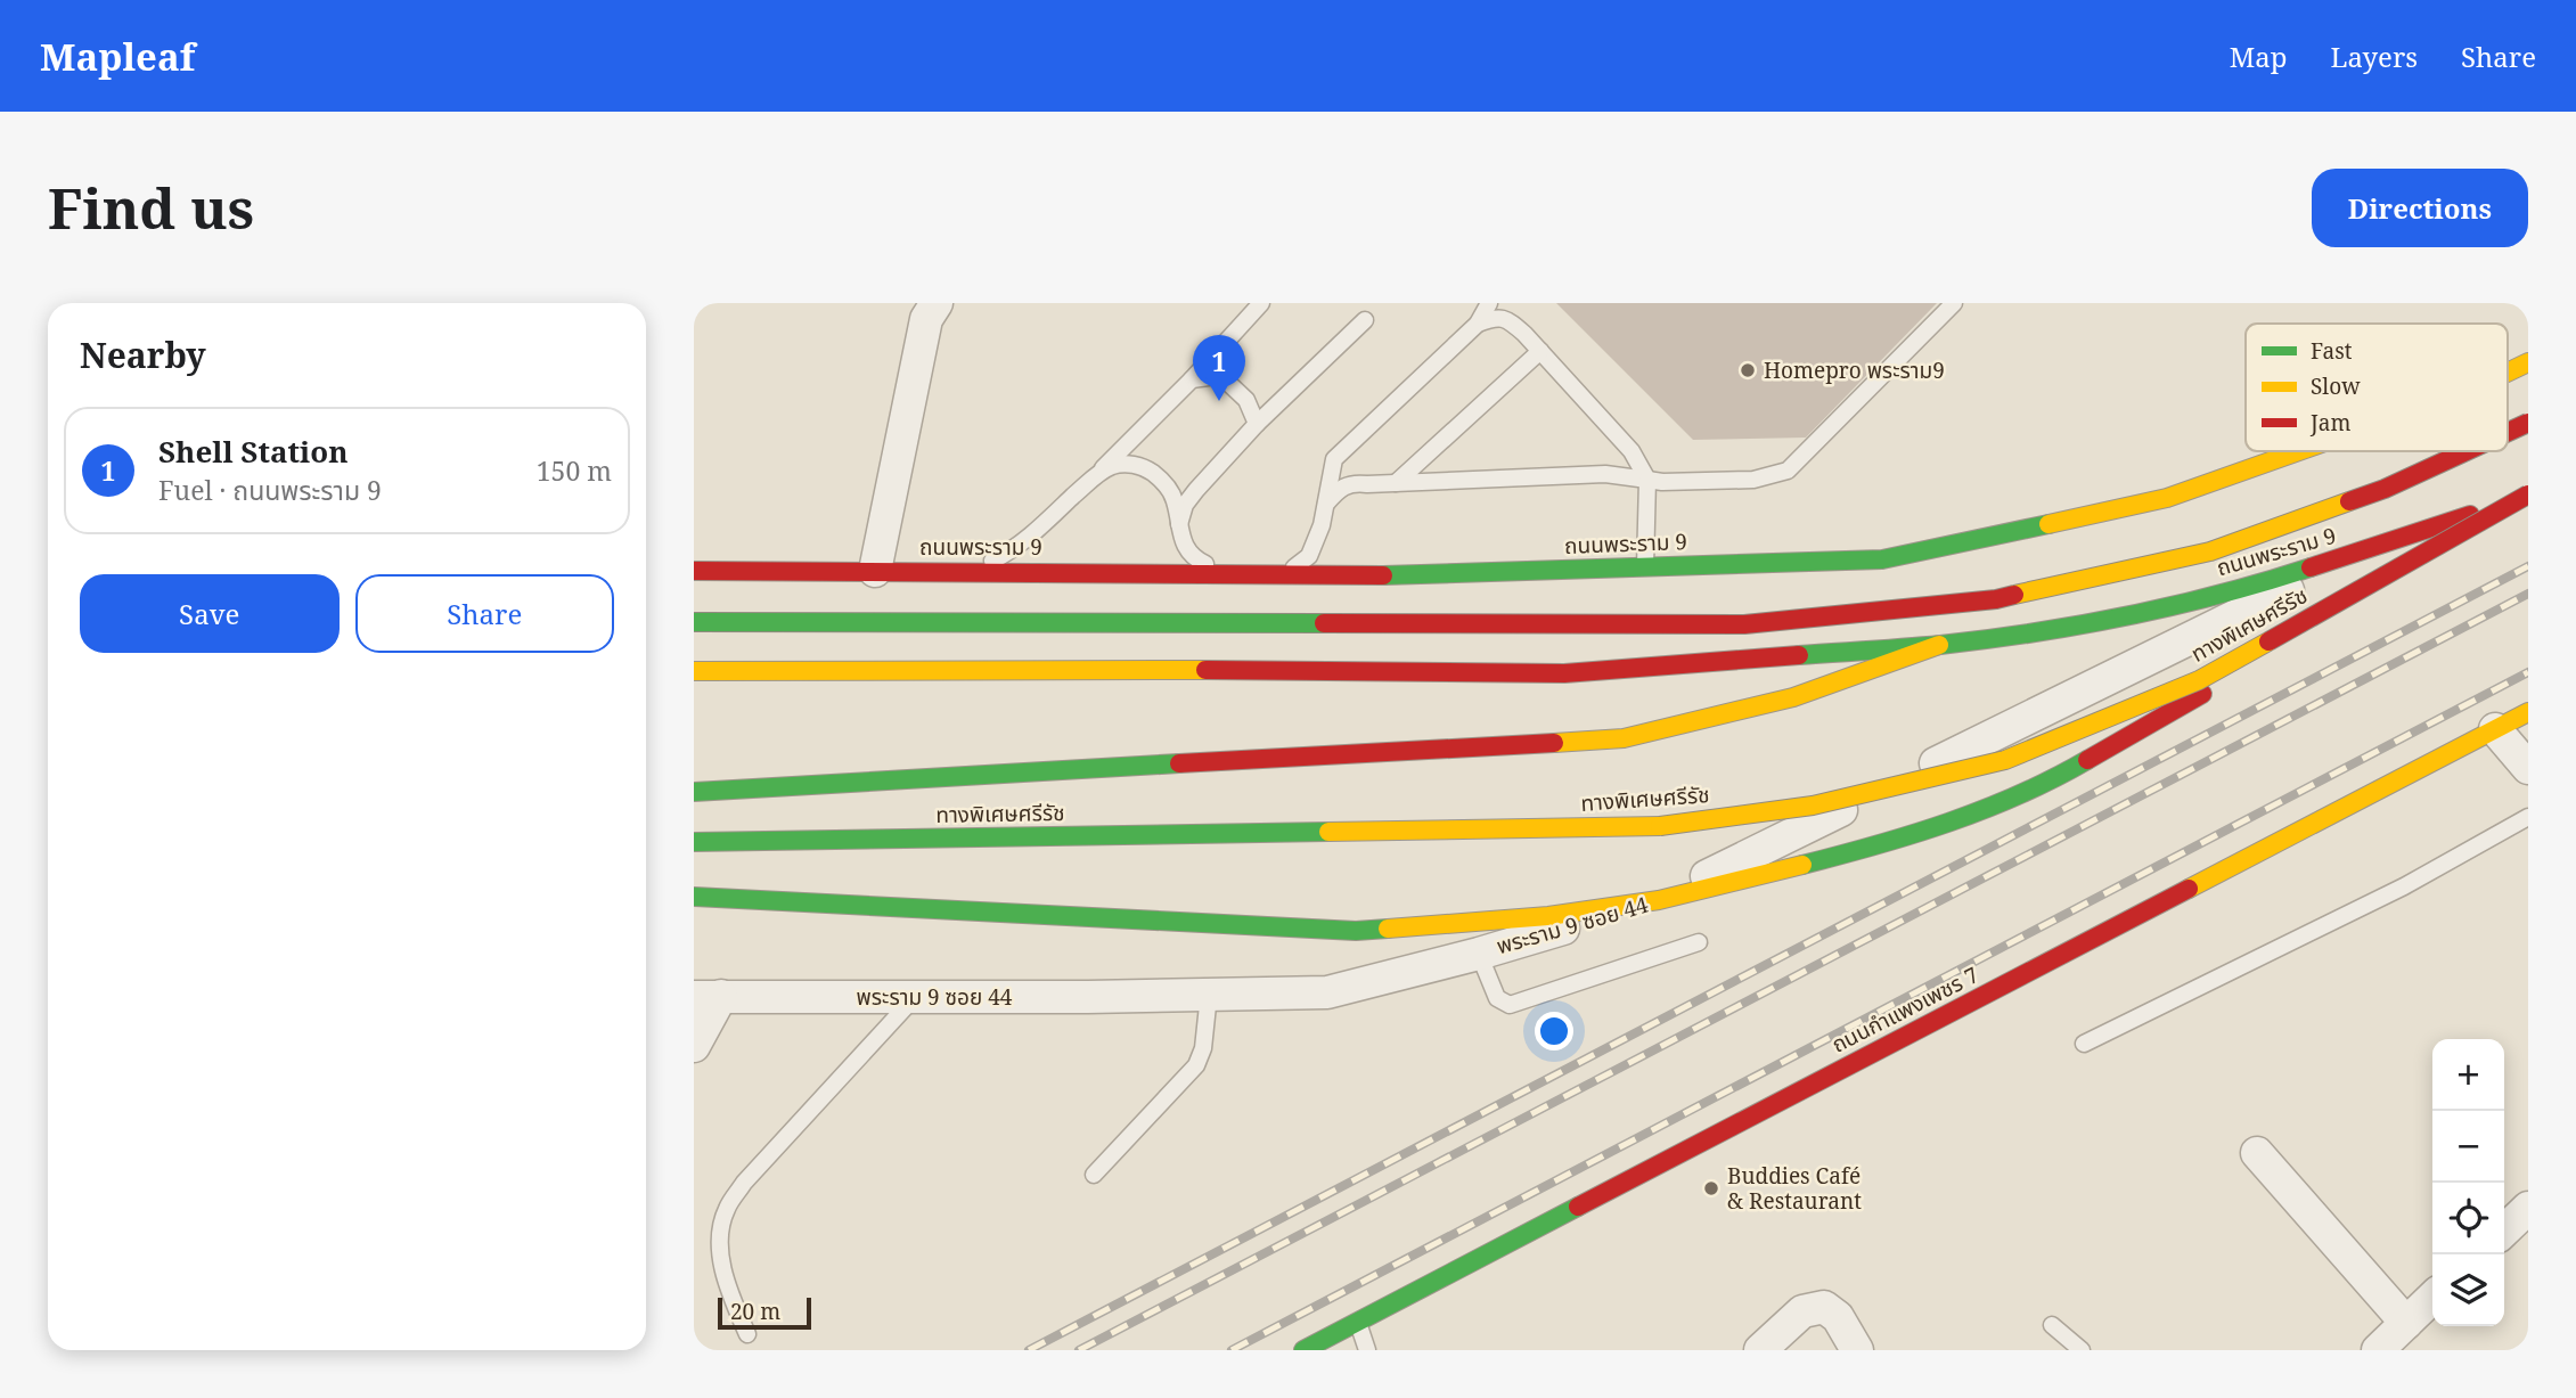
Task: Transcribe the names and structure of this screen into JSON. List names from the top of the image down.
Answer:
{
  "streets": {
    "main road": ["ถนนพระราม 9", "ทางพิเศษศรีรัช", "ถนนกำแพงเพชร 7"],
    "street": ["พระราม 9 ซอย 44"]
  },
  "crossings": [
    ["ถนนพระราม 9", "ทางพิเศษศรีรัช"],
    ["ถนนพระราม 9", "พระราม 9 ซอย 44"]
  ],
  "places": ["Homepro พระราม9", "Buddies Café & Restaurant"],
  "legend": ["Fast", "Slow", "Jam"],
  "scale_bar": "20 m",
  "page": {
    "header": "Mapleaf",
    "nav": ["Map", "Layers", "Share"],
    "buttons": [
      "Directions",
      ["Save", "Share"]
    ],
    "title": "Find us",
    "heading": "Nearby",
    "pins": "1",
    "list": [
      {
        "mark": "1",
        "name": "Shell Station",
        "note": "Fuel · ถนนพระราม 9",
        "value": "150 m"
      }
    ],
    "map_buttons": ["+", "−"],
    "scale": "20 m"
  }
}
